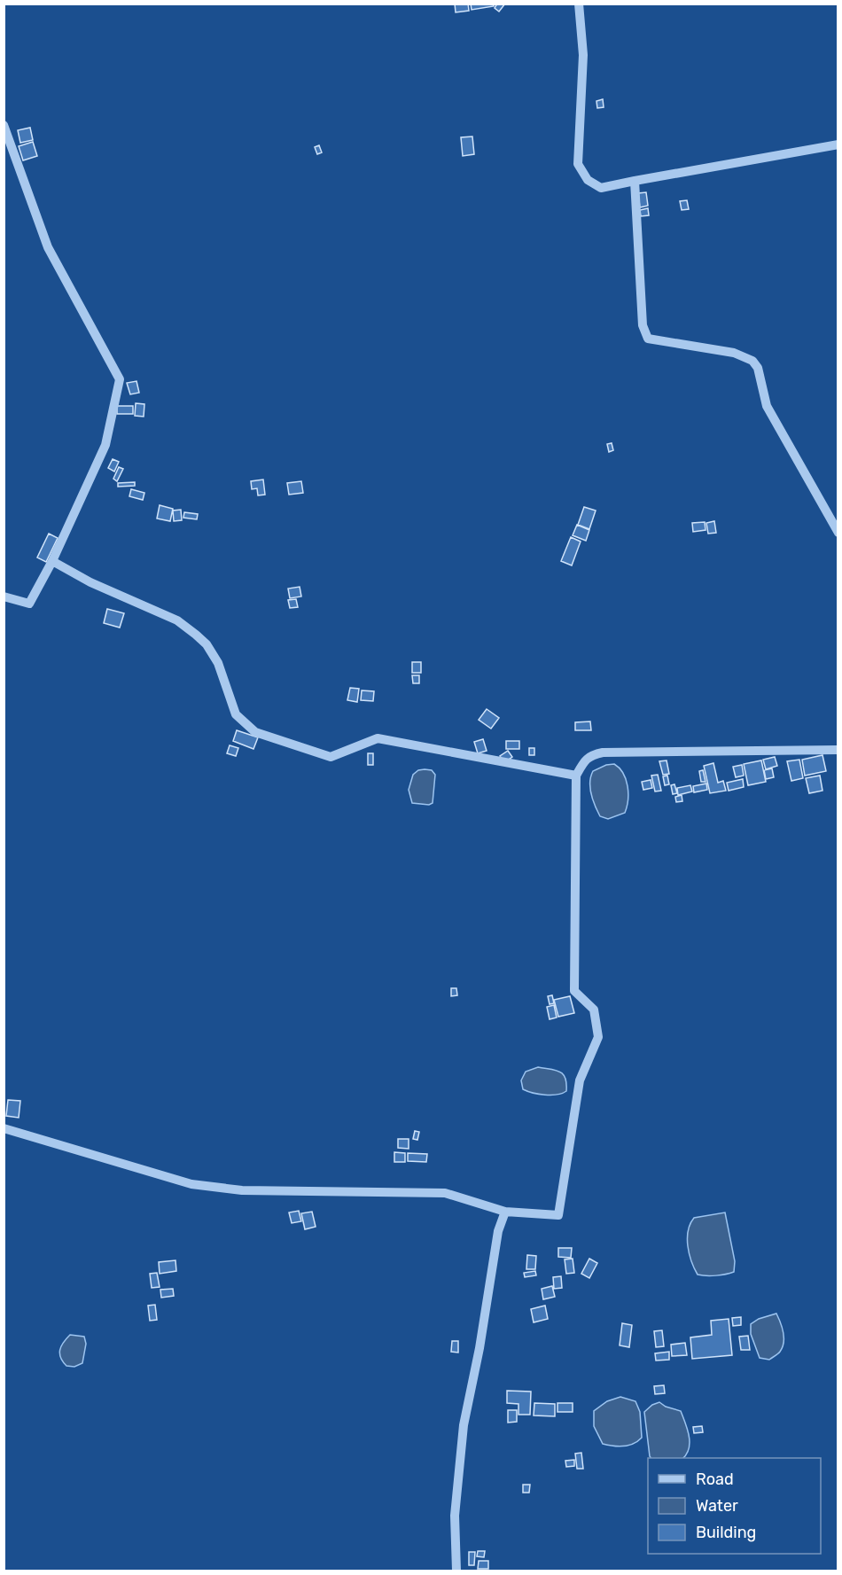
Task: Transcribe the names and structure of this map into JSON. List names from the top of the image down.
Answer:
{
  "legend": ["Road", "Water", "Building"]
}
